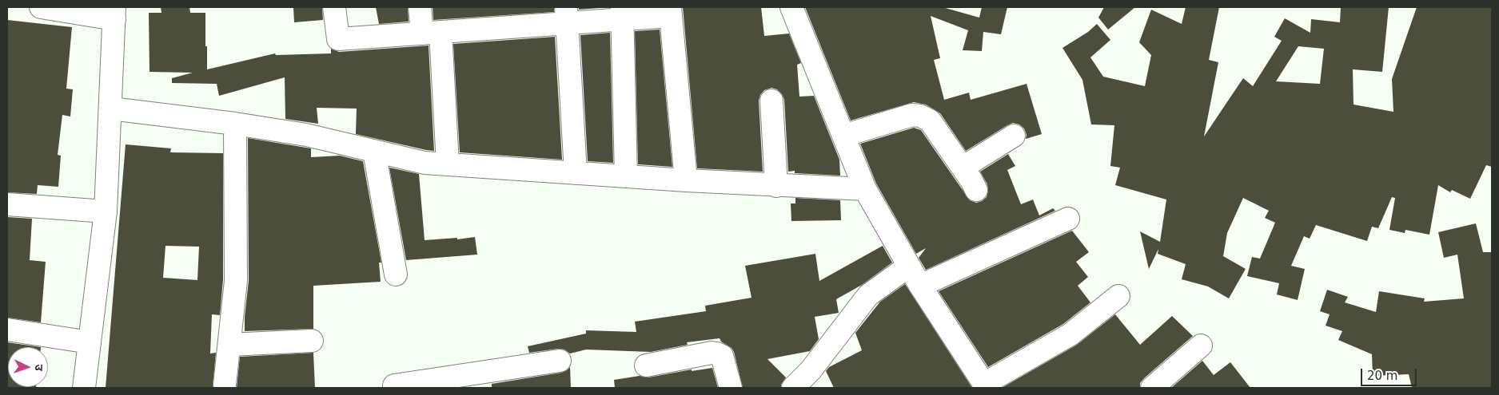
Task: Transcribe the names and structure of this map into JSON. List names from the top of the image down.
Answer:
{
  "scale_bar": "20 m",
  "north": "right"
}
